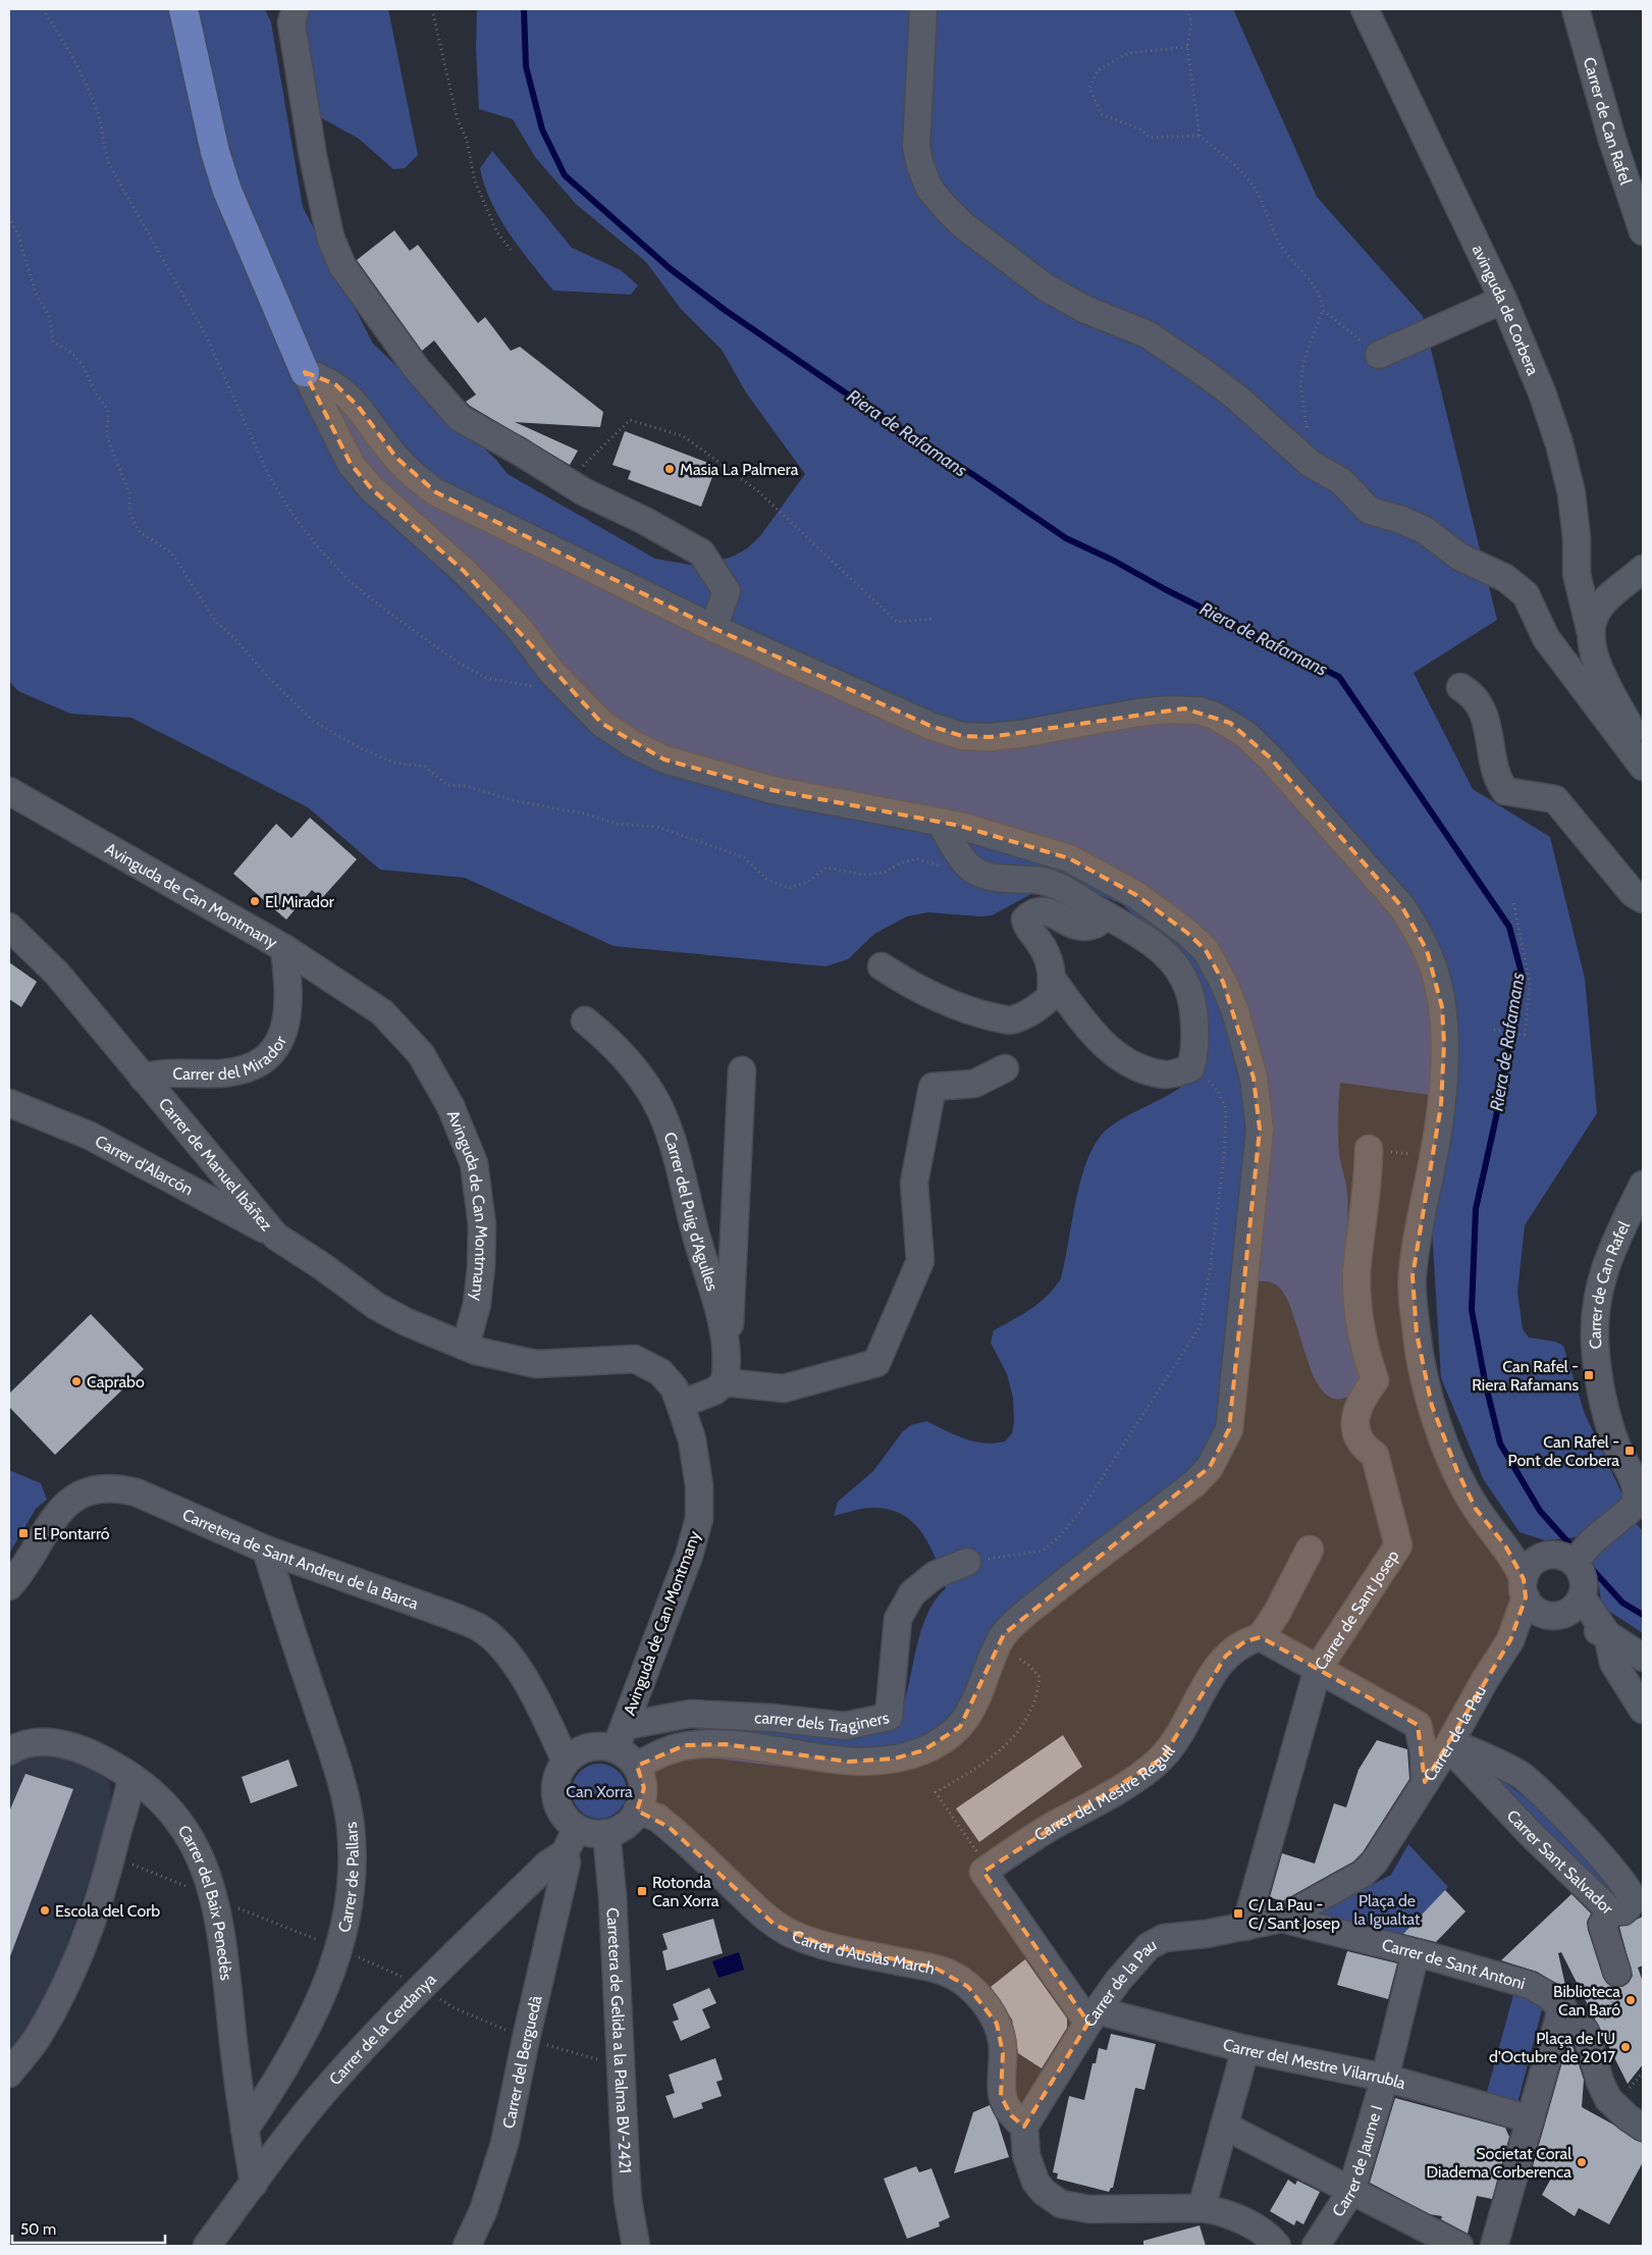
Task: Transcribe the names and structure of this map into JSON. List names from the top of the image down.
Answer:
{
  "streets": {
    "street": [
      "Carrer de Can Rafel",
      "avinguda de Corbera",
      "Avinguda de Can Montmany",
      "Carrer del Mirador",
      "Carrer de Manuel Ibáñez",
      "Carrer d'Alarcón",
      "Carrer del Puig d'Agulles",
      "Carretera de Sant Andreu de la Barca",
      "Carrer de Sant Josep",
      "carrer dels Traginers",
      "Carrer de la Pau",
      "Carrer del Mestre Regull",
      "Carrer Sant Salvador",
      "Carrer de Pallars",
      "Carrer del Baix Penedès",
      "Carrer d'Ausiàs March",
      "Carrer de Sant Antoni",
      "Carrer de la Cerdanya",
      "Carretera de Gelida a la Palma BV-2421",
      "Carrer del Berguedà",
      "Carrer del Mestre Vilarrubla",
      "Carrer de Jaume I"
    ]
  },
  "crossings": [
    ["Avinguda de Can Montmany", "Carrer del Mirador"],
    ["Avinguda de Can Montmany", "Carrer de Manuel Ibáñez"],
    ["Avinguda de Can Montmany", "Carretera de Sant Andreu de la Barca"],
    ["Avinguda de Can Montmany", "carrer dels Traginers"],
    ["Avinguda de Can Montmany", "Carrer d'Ausiàs March"],
    ["Avinguda de Can Montmany", "Carrer de la Cerdanya"],
    ["Avinguda de Can Montmany", "Carretera de Gelida a la Palma BV-2421"],
    ["Carrer del Mirador", "Carrer de Manuel Ibáñez"],
    ["Carrer de Manuel Ibáñez", "Carrer d'Alarcón"],
    ["Carretera de Sant Andreu de la Barca", "carrer dels Traginers"],
    ["Carretera de Sant Andreu de la Barca", "Carrer de Pallars"],
    ["Carretera de Sant Andreu de la Barca", "Carrer d'Ausiàs March"],
    ["Carretera de Sant Andreu de la Barca", "Carrer de la Cerdanya"],
    ["Carretera de Sant Andreu de la Barca", "Carretera de Gelida a la Palma BV-2421"],
    ["Carrer de Sant Josep", "Carrer de la Pau"],
    ["carrer dels Traginers", "Carrer d'Ausiàs March"],
    ["carrer dels Traginers", "Carrer de la Cerdanya"],
    ["carrer dels Traginers", "Carretera de Gelida a la Palma BV-2421"],
    ["Carrer de la Pau", "Carrer Sant Salvador"],
    ["Carrer de la Pau", "Carrer d'Ausiàs March"],
    ["Carrer de la Pau", "Carrer de Sant Antoni"],
    ["Carrer de la Pau", "Carrer del Mestre Vilarrubla"],
    ["Carrer de Pallars", "Carrer del Baix Penedès"],
    ["Carrer del Baix Penedès", "Carrer de la Cerdanya"],
    ["Carrer d'Ausiàs March", "Carrer de la Cerdanya"],
    ["Carrer d'Ausiàs March", "Carretera de Gelida a la Palma BV-2421"],
    ["Carrer de Sant Antoni", "Carrer de Jaume I"],
    ["Carrer de la Cerdanya", "Carretera de Gelida a la Palma BV-2421"],
    ["Carrer de la Cerdanya", "Carrer del Berguedà"],
    ["Carrer del Mestre Vilarrubla", "Carrer de Jaume I"]
  ],
  "water": ["Riera de Rafamans"],
  "parks": ["Can Xorra", "Plaça de la Igualtat"],
  "places": {
    "other": [
      "Masia La Palmera",
      "El Mirador",
      "Caprabo",
      "Escola del Corb",
      "Biblioteca Can Baró",
      "Plaça de l'U d'Octubre de 2017",
      "Societat Coral Diadema Corberenca"
    ],
    "transit": [
      "Can Rafel - Riera Rafamans",
      "Can Rafel - Pont de Corbera",
      "El Pontarró",
      "Rotonda Can Xorra",
      "C/ La Pau - C/ Sant Josep"
    ]
  },
  "scale_bar": "50 m"
}
